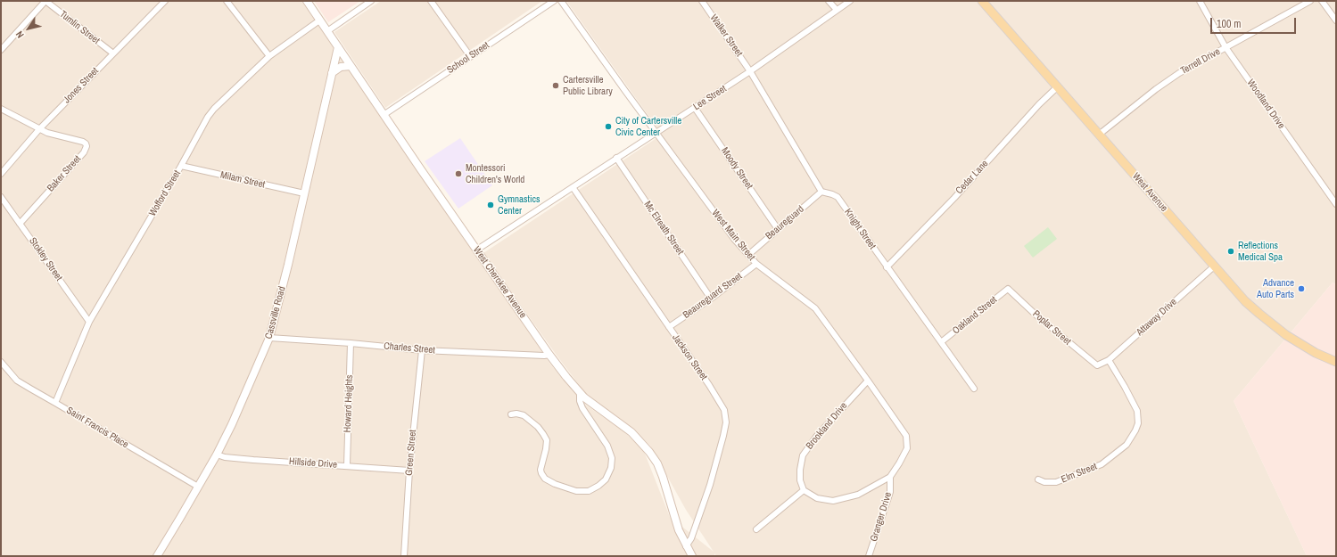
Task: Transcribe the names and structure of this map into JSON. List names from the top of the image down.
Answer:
{
  "streets": {
    "main road": ["West Avenue", "West Cherokee Avenue", "Cassville Road"],
    "street": [
      "Tumlin Street",
      "Walker Street",
      "School Street",
      "Terrell Drive",
      "Jones Street",
      "Lee Street",
      "Woodland Drive",
      "Moody Street",
      "Baker Street",
      "Cedar Lane",
      "Milam Street",
      "Wofford Street",
      "Beaureguard",
      "Mc Elreath Street",
      "Knight Street",
      "West Main Street",
      "Stokley Street",
      "Beaureguard Street",
      "Oakland Street",
      "Attaway Drive",
      "Poplar Street",
      "Charles Street",
      "Jackson Street",
      "Howard Heights",
      "Brookland Drive",
      "Saint Francis Place",
      "Green Street",
      "Hillside Drive",
      "Elm Street",
      "Granger Drive"
    ]
  },
  "crossings": [
    ["Tumlin Street", "Jones Street"],
    ["Walker Street", "Lee Street"],
    ["School Street", "West Cherokee Avenue"],
    ["Terrell Drive", "Woodland Drive"],
    ["Terrell Drive", "West Avenue"],
    ["Jones Street", "Baker Street"],
    ["Lee Street", "Moody Street"],
    ["Lee Street", "Mc Elreath Street"],
    ["Lee Street", "West Main Street"],
    ["Lee Street", "West Cherokee Avenue"],
    ["Lee Street", "Jackson Street"],
    ["Moody Street", "Beaureguard"],
    ["Baker Street", "Stokley Street"],
    ["Cedar Lane", "West Avenue"],
    ["Cedar Lane", "Knight Street"],
    ["Milam Street", "Wofford Street"],
    ["Milam Street", "Cassville Road"],
    ["West Avenue", "Attaway Drive"],
    ["Wofford Street", "Stokley Street"],
    ["Wofford Street", "West Cherokee Avenue"],
    ["Wofford Street", "Saint Francis Place"],
    ["Beaureguard", "Knight Street"],
    ["Beaureguard", "West Main Street"],
    ["Mc Elreath Street", "Beaureguard Street"],
    ["Knight Street", "Oakland Street"],
    ["West Main Street", "Beaureguard Street"],
    ["West Main Street", "Brookland Drive"],
    ["West Main Street", "Granger Drive"],
    ["West Cherokee Avenue", "Cassville Road"],
    ["West Cherokee Avenue", "Charles Street"],
    ["West Cherokee Avenue", "Jackson Street"],
    ["Beaureguard Street", "Jackson Street"],
    ["Cassville Road", "Charles Street"],
    ["Cassville Road", "Saint Francis Place"],
    ["Cassville Road", "Hillside Drive"],
    ["Oakland Street", "Poplar Street"],
    ["Attaway Drive", "Poplar Street"],
    ["Attaway Drive", "Elm Street"],
    ["Charles Street", "Howard Heights"],
    ["Charles Street", "Green Street"],
    ["Howard Heights", "Hillside Drive"],
    ["Green Street", "Hillside Drive"]
  ],
  "places": [
    "Cartersville Public Library",
    "City of Cartersville Civic Center",
    "Montessori Children's World",
    "Gymnastics Center",
    "Reflections Medical Spa",
    "Advance Auto Parts"
  ],
  "scale_bar": "100 m",
  "north": "bottom left"
}
